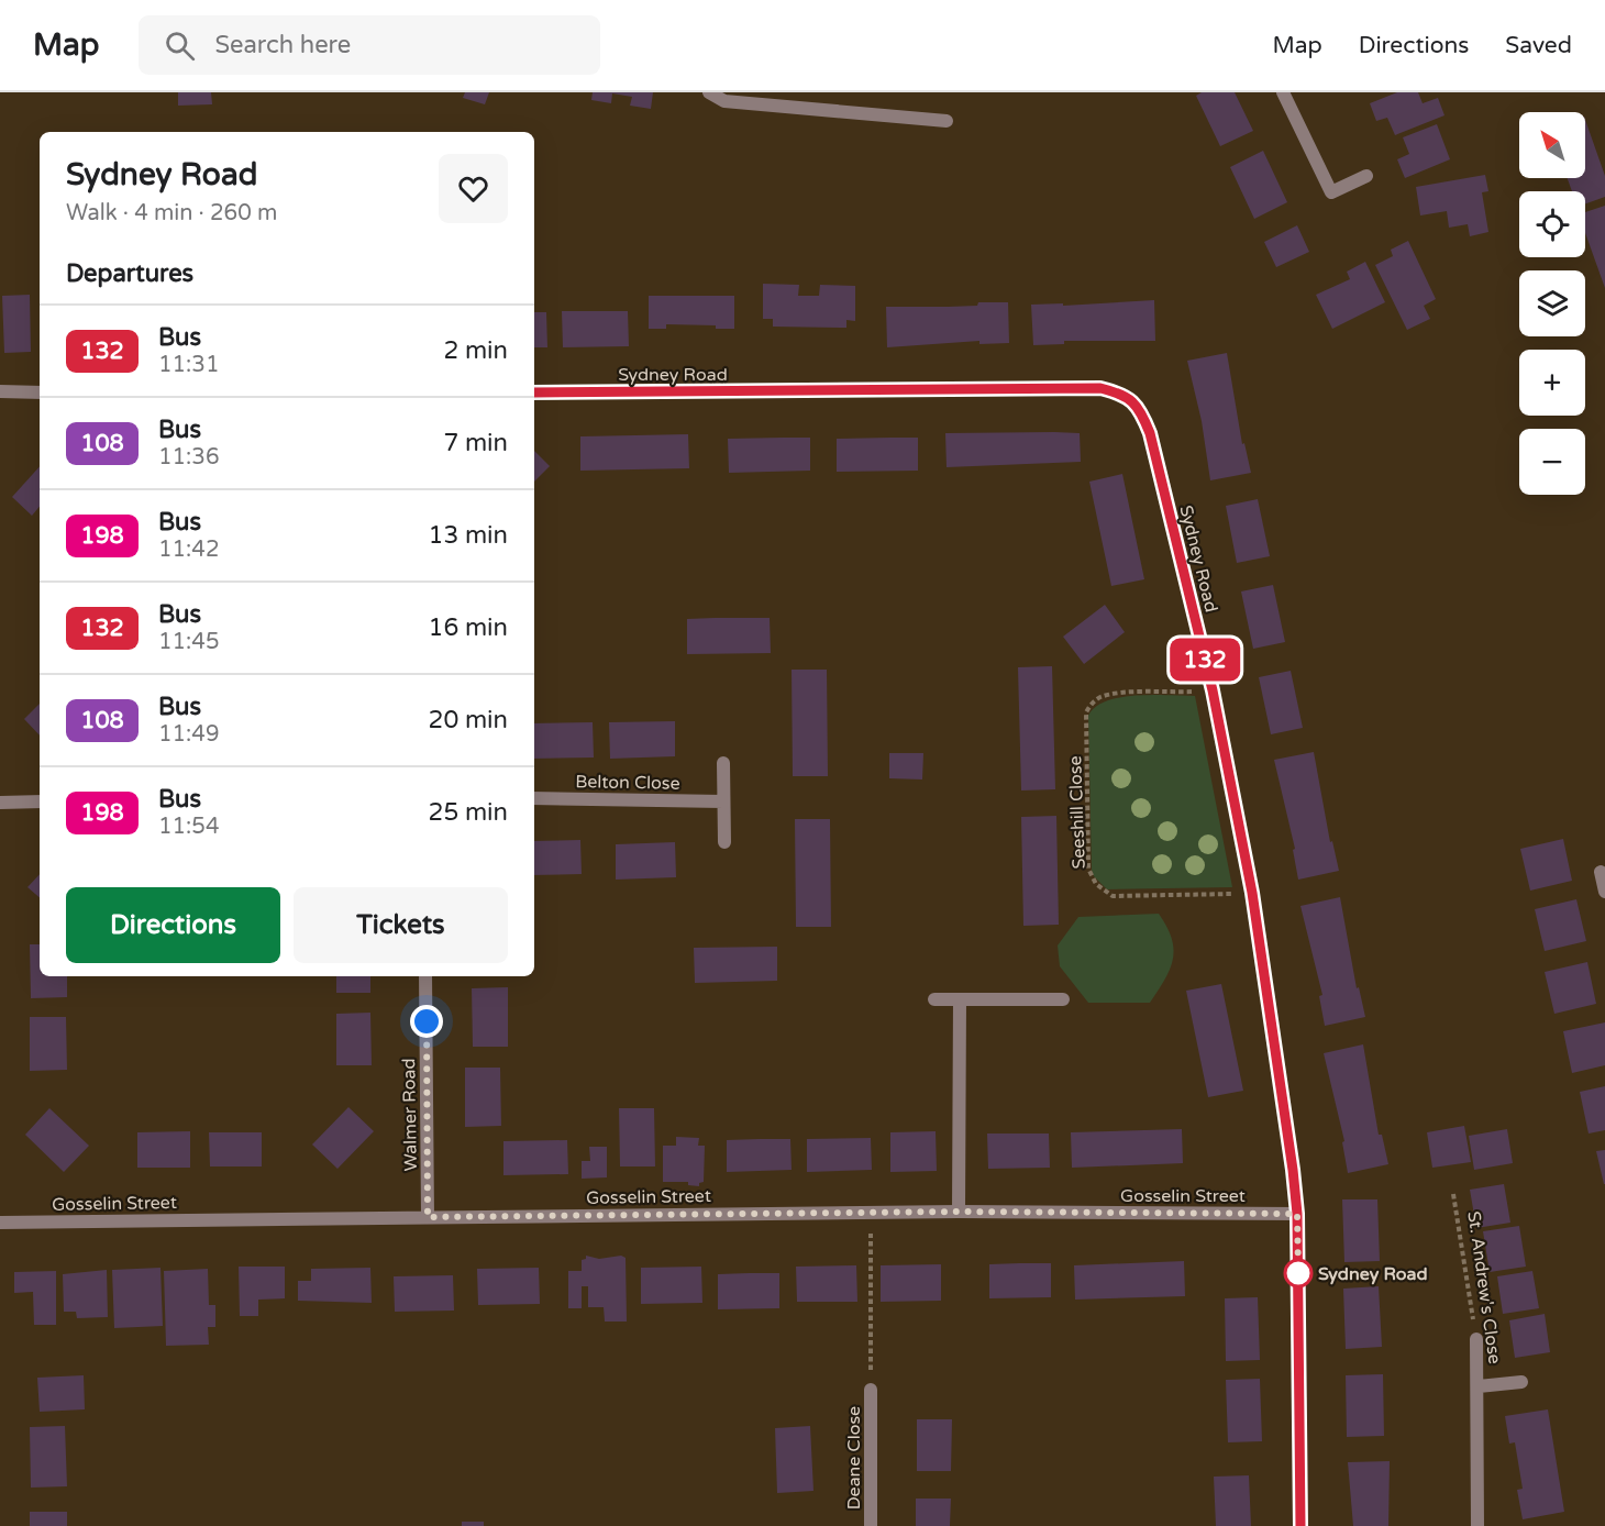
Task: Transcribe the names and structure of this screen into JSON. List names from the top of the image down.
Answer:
{
  "streets": {
    "street": [
      "Sydney Road",
      "Belton Close",
      "Walmer Road",
      "Gosselin Street",
      "St. Andrew's Close",
      "Deane Close"
    ],
    "path": ["Seeshill Close"]
  },
  "crossings": [
    ["Sydney Road", "Seeshill Close"],
    ["Sydney Road", "Gosselin Street"],
    ["Walmer Road", "Gosselin Street"]
  ],
  "places": ["Sydney Road"],
  "lines": ["bus line 132"],
  "north": "top left",
  "page": {
    "header": "Map",
    "search": "Search here",
    "nav": ["Map", "Directions", "Saved"],
    "on_map": "132",
    "map_buttons": ["+", "−"],
    "heading": [
      ["Sydney Road", "Walk · 4 min · 260 m"],
      "Departures"
    ],
    "list": [
      {
        "mark": "132",
        "name": "Bus",
        "note": "11:31",
        "value": "2 min"
      },
      {
        "mark": "108",
        "name": "Bus",
        "note": "11:36",
        "value": "7 min"
      },
      {
        "mark": "198",
        "name": "Bus",
        "note": "11:42",
        "value": "13 min"
      },
      {
        "mark": "132",
        "name": "Bus",
        "note": "11:45",
        "value": "16 min"
      },
      {
        "mark": "108",
        "name": "Bus",
        "note": "11:49",
        "value": "20 min"
      },
      {
        "mark": "198",
        "name": "Bus",
        "note": "11:54",
        "value": "25 min"
      }
    ],
    "buttons": ["Directions", "Tickets"]
  }
}
